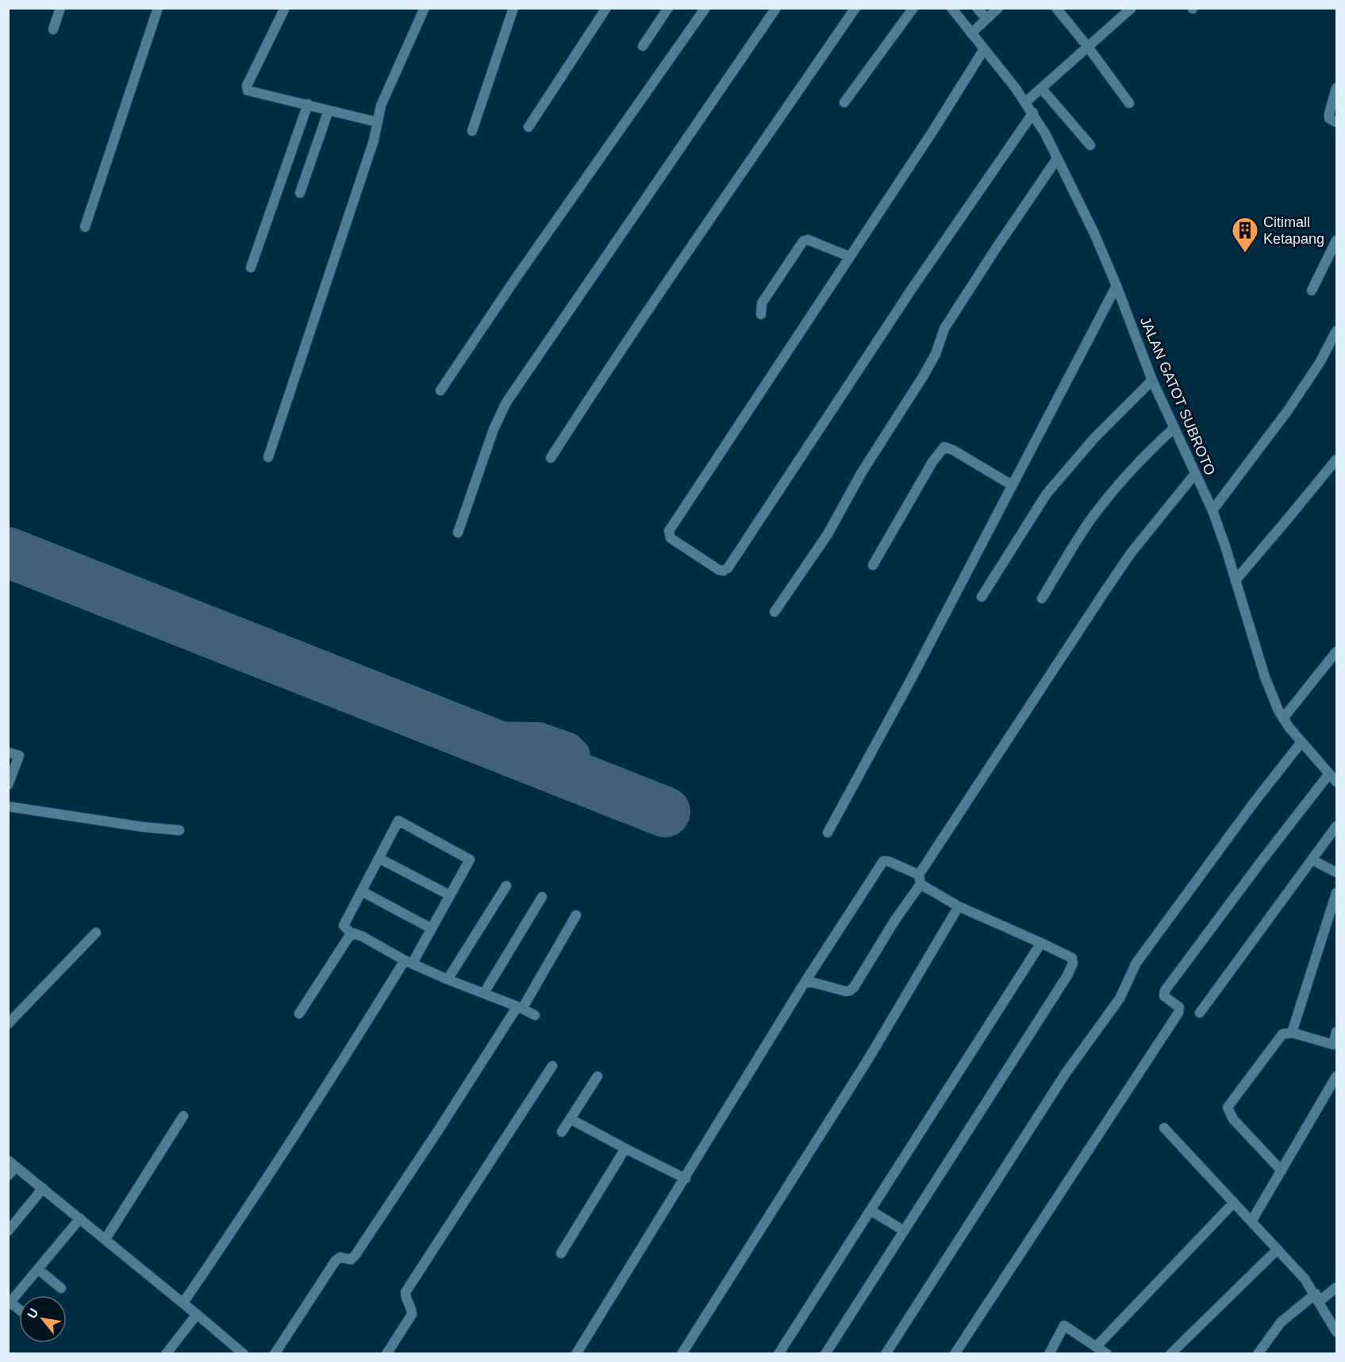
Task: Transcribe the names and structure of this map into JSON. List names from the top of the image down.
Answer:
{
  "streets": {
    "street": ["JALAN GATOT SUBROTO"]
  },
  "places": {
    "building": ["Citimall Ketapang"]
  },
  "north": "top left"
}
